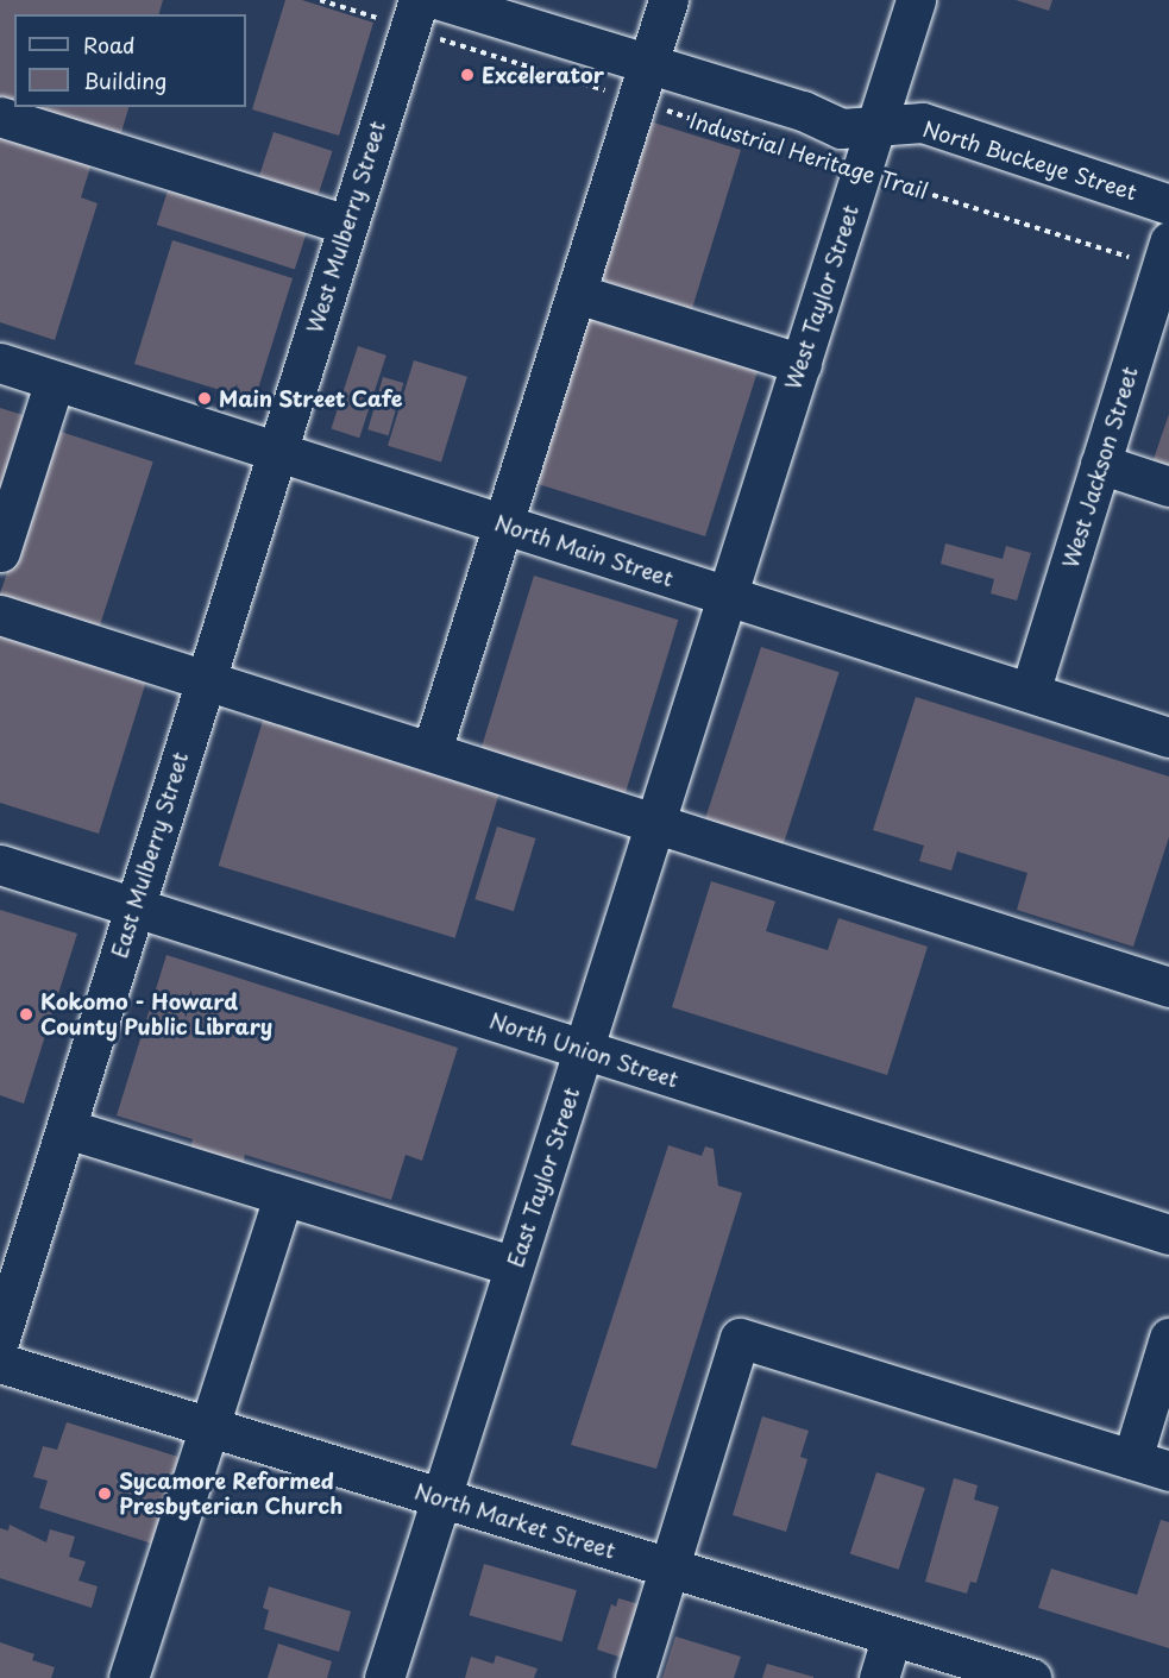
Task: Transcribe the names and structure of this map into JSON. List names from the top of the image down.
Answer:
{
  "streets": {
    "street": [
      "North Buckeye Street",
      "West Mulberry Street",
      "West Taylor Street",
      "West Jackson Street",
      "North Main Street",
      "East Mulberry Street",
      "North Union Street",
      "East Taylor Street",
      "North Market Street"
    ],
    "path": ["Industrial Heritage Trail"]
  },
  "crossings": [
    ["Industrial Heritage Trail", "West Taylor Street"],
    ["Industrial Heritage Trail", "West Jackson Street"],
    ["North Buckeye Street", "West Taylor Street"],
    ["West Mulberry Street", "North Main Street"],
    ["West Mulberry Street", "East Mulberry Street"],
    ["West Taylor Street", "North Main Street"],
    ["West Taylor Street", "East Taylor Street"],
    ["West Jackson Street", "North Main Street"],
    ["North Main Street", "East Mulberry Street"],
    ["North Main Street", "East Taylor Street"],
    ["East Mulberry Street", "North Union Street"],
    ["North Union Street", "East Taylor Street"],
    ["East Taylor Street", "North Market Street"]
  ],
  "places": [
    "Excelerator",
    "Main Street Cafe",
    "Kokomo - Howard County Public Library",
    "Sycamore Reformed Presbyterian Church"
  ],
  "legend": ["Road", "Building"]
}
